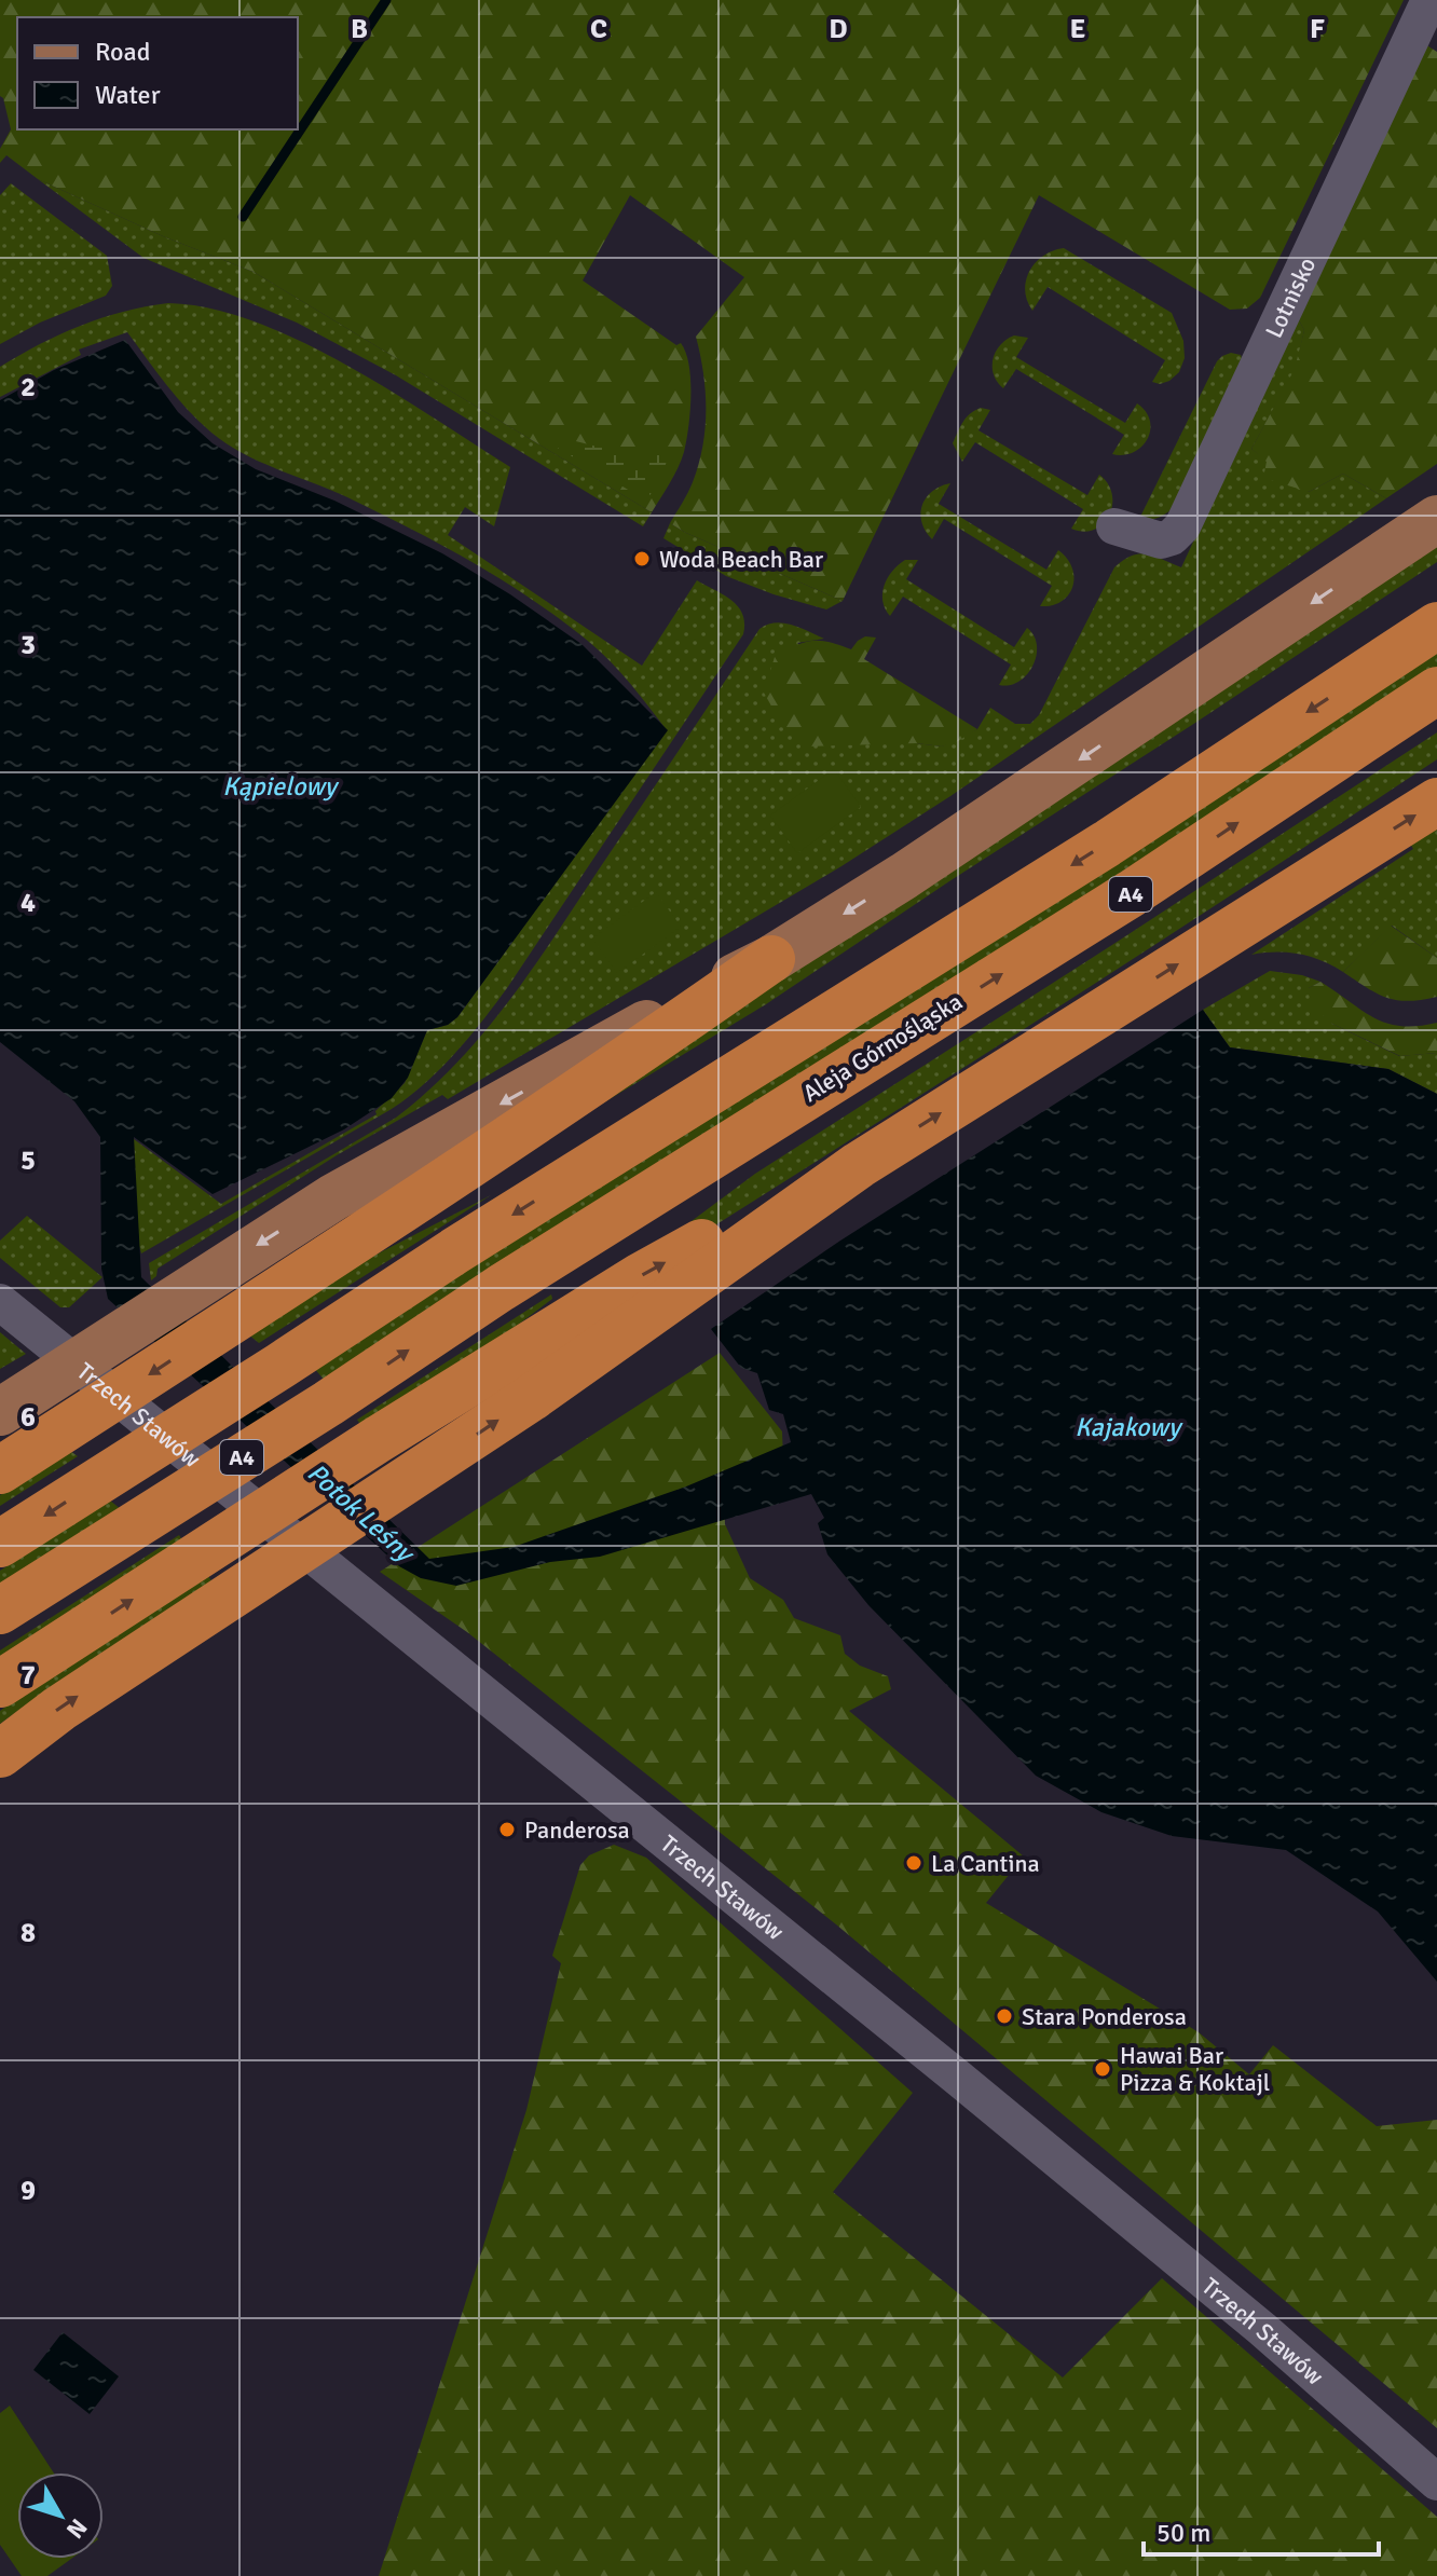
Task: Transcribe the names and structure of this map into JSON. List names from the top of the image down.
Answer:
{
  "streets": {
    "highway": ["A4", "Aleja Górnośląska"],
    "street": ["Lotnisko", "Trzech Stawów"]
  },
  "water": ["Kąpielowy", "Kajakowy", "Potok Leśny"],
  "places": [
    "Woda Beach Bar",
    "Panderosa",
    "La Cantina",
    "Stara Ponderosa",
    "Hawai Bar Pizza & Koktajl"
  ],
  "legend": ["Road", "Water"],
  "scale_bar": "50 m",
  "north": "bottom right",
  "grid": {
    "columns": [
      "B",
      "C",
      "D",
      "E",
      "F"
    ],
    "rows": [
      "2",
      "3",
      "4",
      "5",
      "6",
      "7",
      "8",
      "9"
    ]
  }
}
